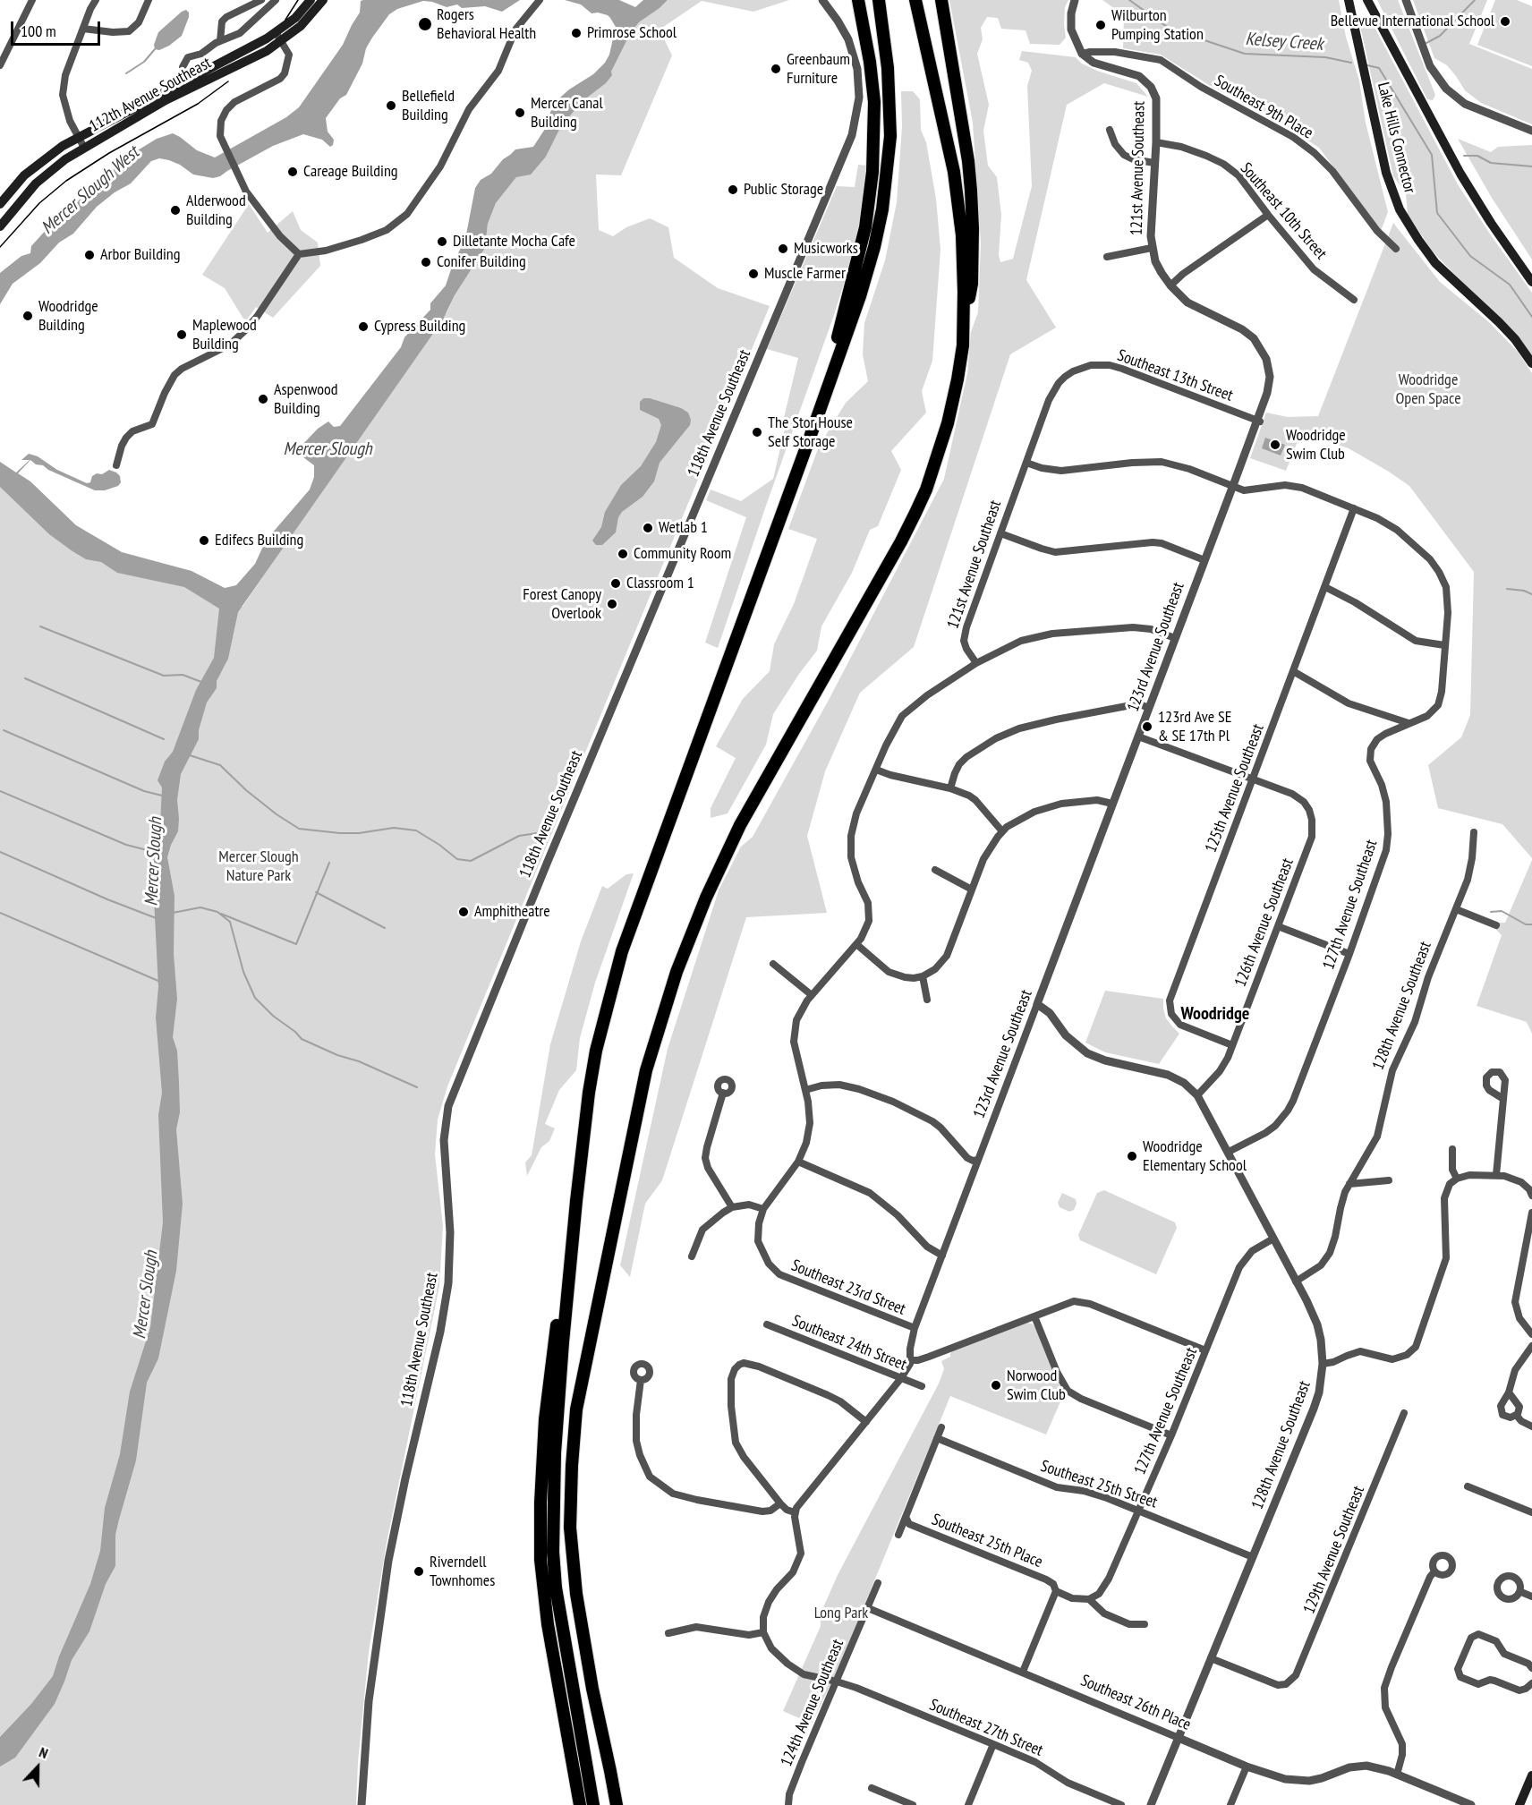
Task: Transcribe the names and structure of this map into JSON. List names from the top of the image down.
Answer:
{
  "streets": {
    "main road": ["112th Avenue Southeast", "Lake Hills Connector"],
    "street": [
      "Southeast 9th Place",
      "121st Avenue Southeast",
      "Southeast 10th Street",
      "Southeast 13th Street",
      "118th Avenue Southeast",
      "123rd Avenue Southeast",
      "125th Avenue Southeast",
      "127th Avenue Southeast",
      "126th Avenue Southeast",
      "128th Avenue Southeast",
      "Southeast 23rd Street",
      "Southeast 24th Street",
      "Southeast 25th Street",
      "Southeast 25th Place",
      "129th Avenue Southeast",
      "124th Avenue Southeast",
      "Southeast 26th Place",
      "Southeast 27th Street"
    ]
  },
  "crossings": [
    ["Southeast 9th Place", "121st Avenue Southeast"],
    ["121st Avenue Southeast", "Southeast 10th Street"],
    ["121st Avenue Southeast", "Southeast 13th Street"],
    ["121st Avenue Southeast", "123rd Avenue Southeast"],
    ["121st Avenue Southeast", "127th Avenue Southeast"],
    ["Southeast 13th Street", "123rd Avenue Southeast"],
    ["123rd Avenue Southeast", "127th Avenue Southeast"],
    ["123rd Avenue Southeast", "Southeast 23rd Street"],
    ["123rd Avenue Southeast", "Southeast 24th Street"],
    ["125th Avenue Southeast", "127th Avenue Southeast"],
    ["125th Avenue Southeast", "126th Avenue Southeast"],
    ["127th Avenue Southeast", "Southeast 25th Street"],
    ["127th Avenue Southeast", "Southeast 25th Place"],
    ["128th Avenue Southeast", "Southeast 25th Street"],
    ["128th Avenue Southeast", "129th Avenue Southeast"],
    ["128th Avenue Southeast", "Southeast 26th Place"],
    ["124th Avenue Southeast", "Southeast 26th Place"],
    ["124th Avenue Southeast", "Southeast 27th Street"]
  ],
  "districts": ["Woodridge"],
  "water": ["Kelsey Creek", "Mercer Slough West", "Mercer Slough"],
  "parks": ["Woodridge Open Space", "Mercer Slough Nature Park", "Long Park"],
  "places": [
    "Bellevue International School",
    "Rogers Behavioral Health",
    "Wilburton Pumping Station",
    "Primrose School",
    "Greenbaum Furniture",
    "Bellefield Building",
    "Mercer Canal Building",
    "Careage Building",
    "Public Storage",
    "Alderwood Building",
    "Dilletante Mocha Cafe",
    "Musicworks",
    "Arbor Building",
    "Conifer Building",
    "Muscle Farmer",
    "Woodridge Building",
    "Cypress Building",
    "Maplewood Building",
    "Aspenwood Building",
    "The Stor House Self Storage",
    "Woodridge Swim Club",
    "Wetlab 1",
    "Edifecs Building",
    "Community Room",
    "Classroom 1",
    "Forest Canopy Overlook",
    "123rd Ave SE & SE 17th Pl",
    "Amphitheatre",
    "Woodridge Elementary School",
    "Norwood Swim Club",
    "Riverndell Townhomes"
  ],
  "scale_bar": "100 m",
  "north": "top"
}
